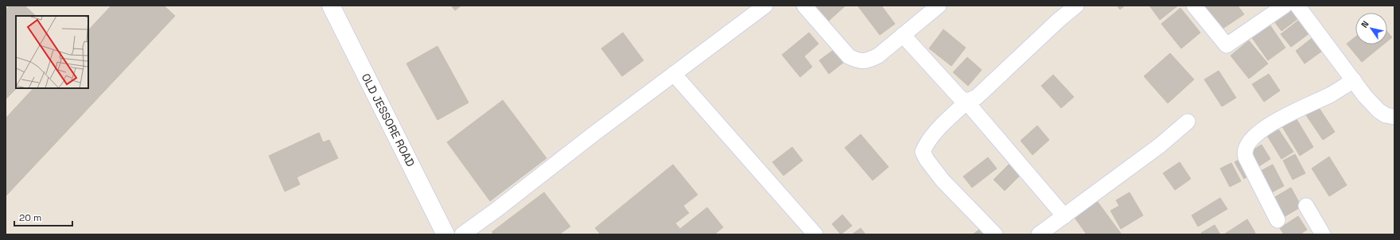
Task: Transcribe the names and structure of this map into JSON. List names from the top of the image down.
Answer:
{
  "streets": {
    "street": ["OLD JESSORE ROAD"]
  },
  "scale_bar": "20 m",
  "north": "top left"
}
